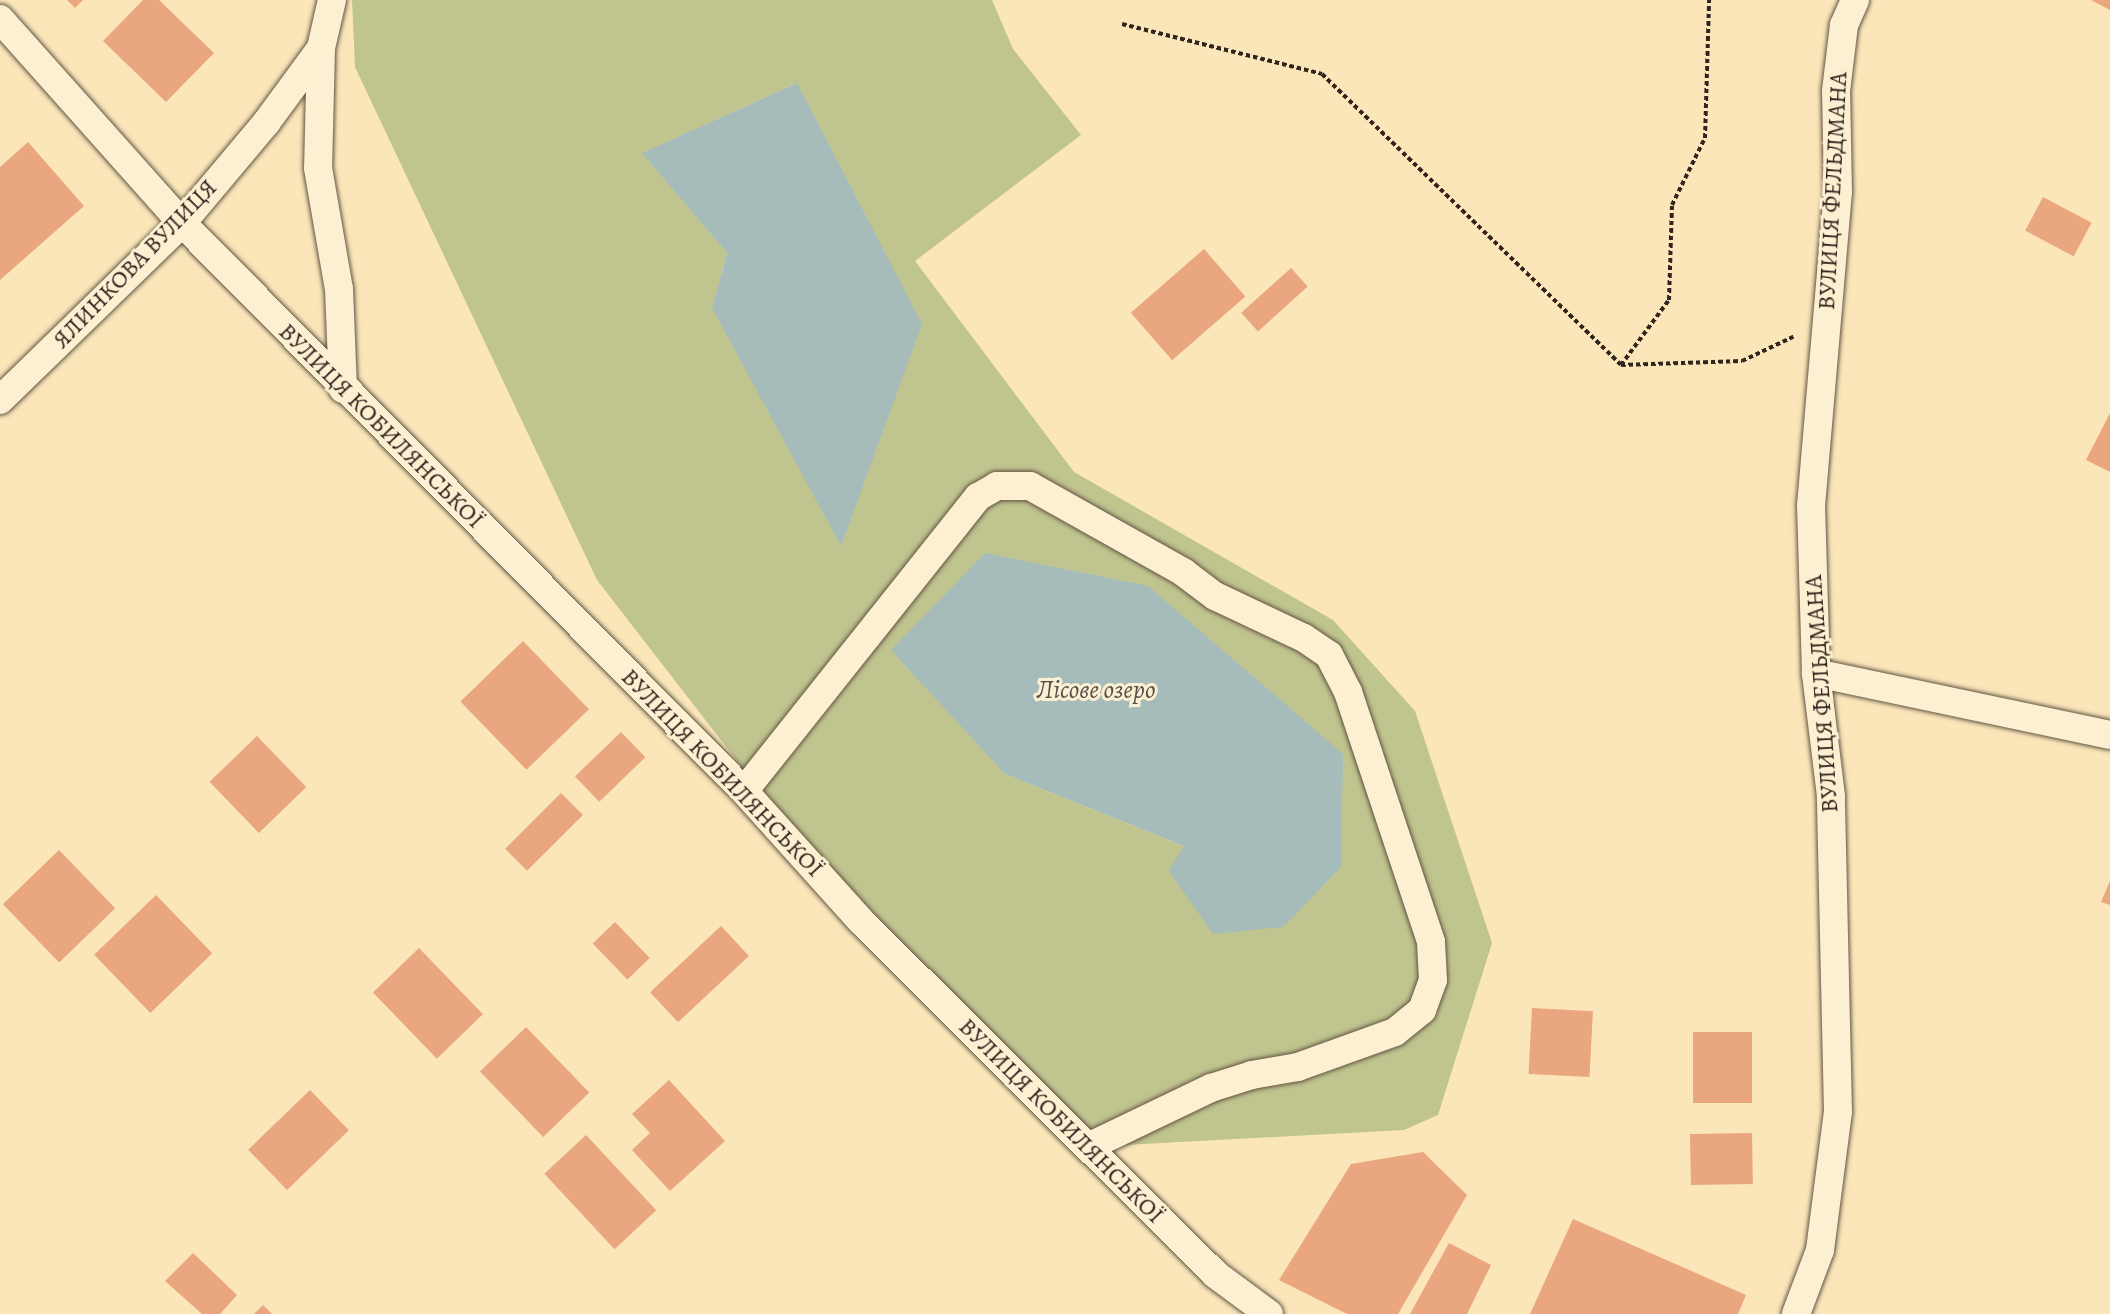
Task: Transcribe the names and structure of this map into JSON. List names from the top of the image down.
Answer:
{
  "streets": {
    "street": ["ВУЛИЦЯ ФЕЛЬДМАНА", "ЯЛИНКОВА ВУЛИЦЯ", "ВУЛИЦЯ КОБИЛЯНСЬКОЇ"]
  },
  "crossings": [
    ["ЯЛИНКОВА ВУЛИЦЯ", "ВУЛИЦЯ КОБИЛЯНСЬКОЇ"]
  ],
  "water": ["Лісове озеро"]
}
